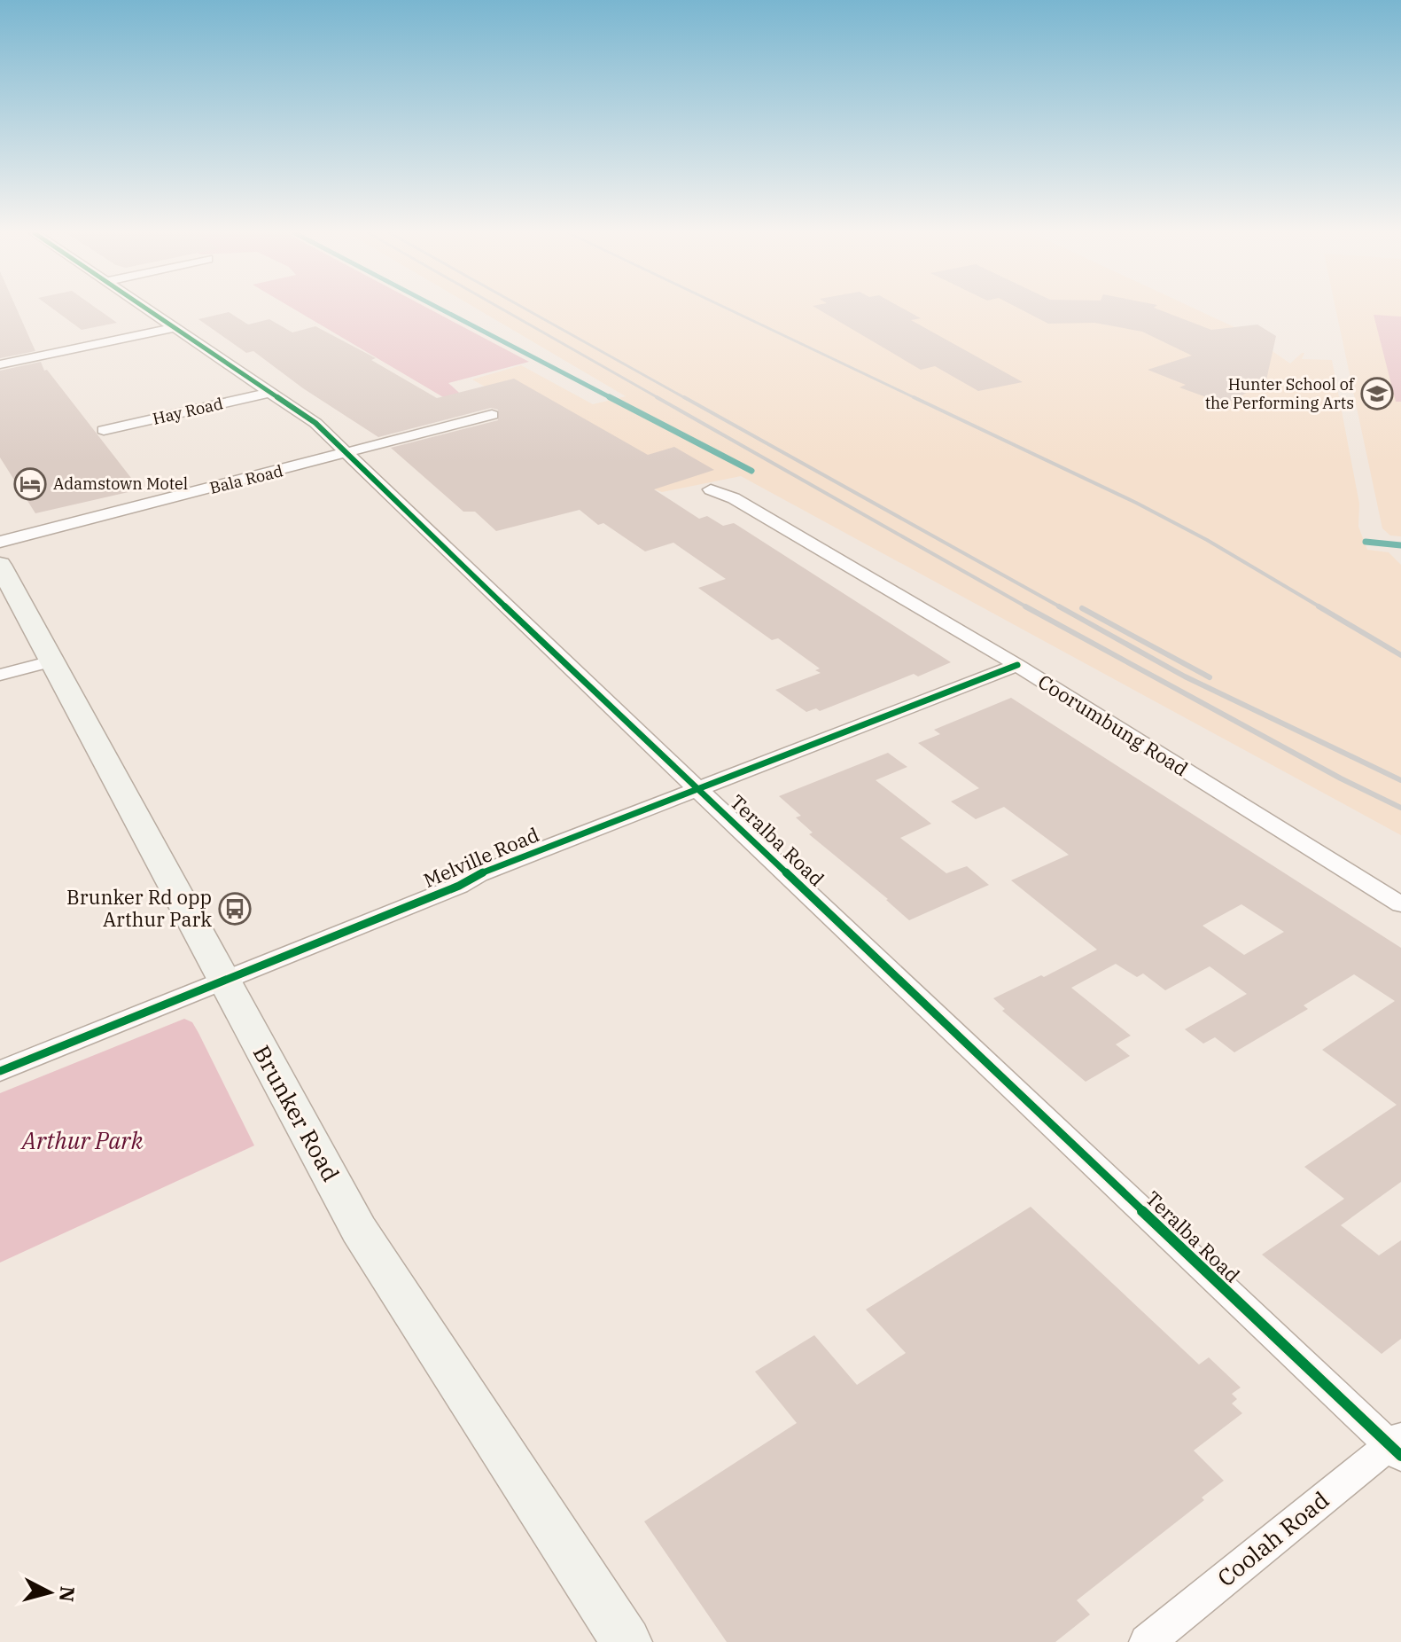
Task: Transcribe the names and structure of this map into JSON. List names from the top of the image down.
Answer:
{
  "streets": {
    "main road": ["Brunker Road"],
    "street": [
      "Hay Road",
      "Bala Road",
      "Coorumbung Road",
      "Teralba Road",
      "Melville Road",
      "Coolah Road"
    ]
  },
  "crossings": [
    ["Hay Road", "Teralba Road"],
    ["Bala Road", "Teralba Road"],
    ["Coorumbung Road", "Melville Road"],
    ["Teralba Road", "Melville Road"],
    ["Teralba Road", "Coolah Road"],
    ["Melville Road", "Brunker Road"]
  ],
  "parks": ["Arthur Park"],
  "places": {
    "school or university": ["Hunter School of the Performing Arts"],
    "hotel": ["Adamstown Motel"],
    "bus stop": ["Brunker Rd opp Arthur Park"]
  },
  "north": "right"
}
